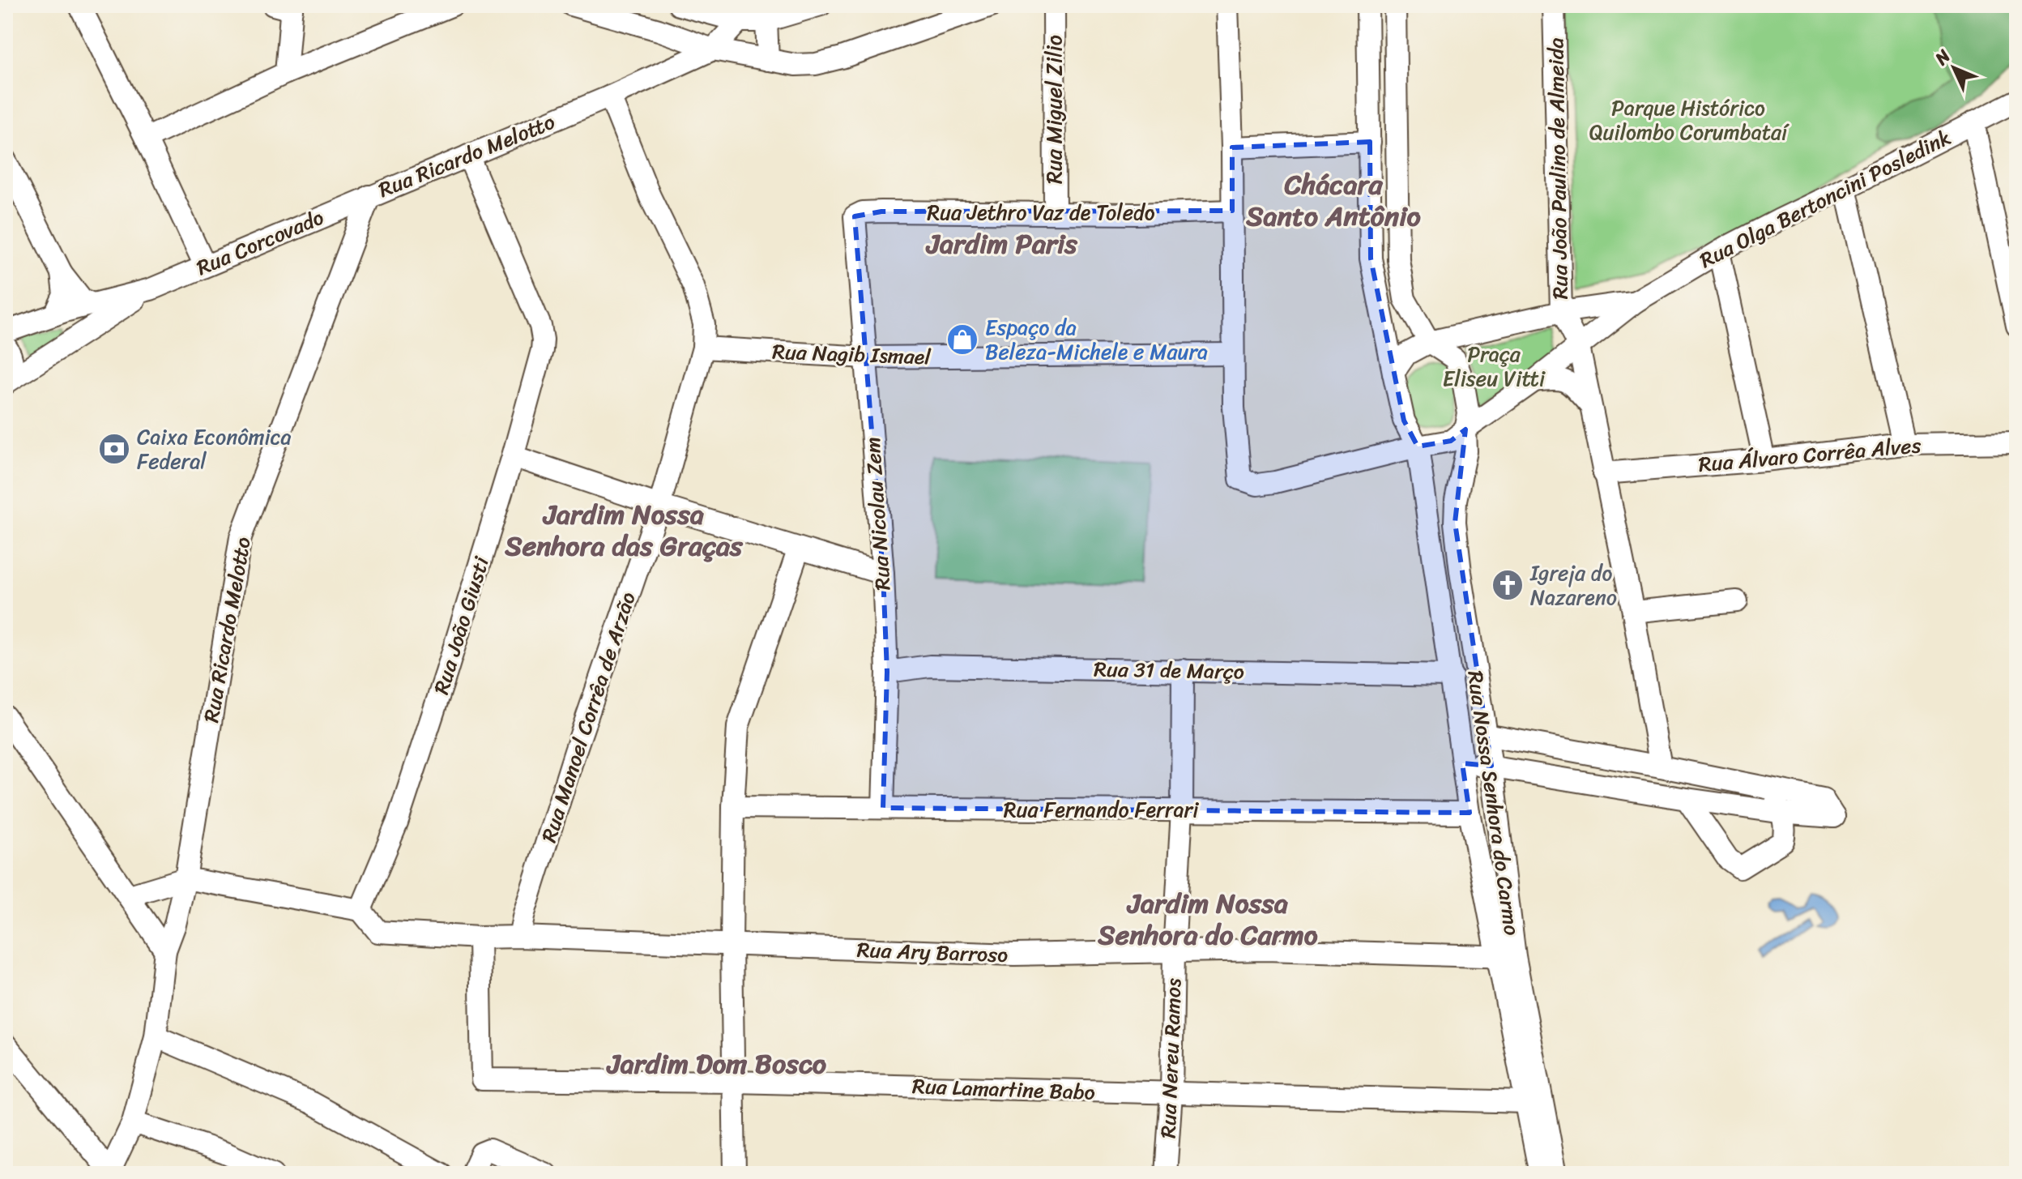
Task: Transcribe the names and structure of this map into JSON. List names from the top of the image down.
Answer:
{
  "streets": {
    "street": [
      "Rua Miguel Zilio",
      "Rua Ricardo Melotto",
      "Rua João Paulino de Almeida",
      "Rua Olga Bertoncini Posledink",
      "Rua Jethro Vaz de Toledo",
      "Rua Corcovado",
      "Rua Nagib Ismael",
      "Rua Álvaro Corrêa Alves",
      "Rua Nicolau Zem",
      "Rua João Giusti",
      "Rua 31 de Março",
      "Rua Manoel Corrêa de Arzão",
      "Rua Nossa Senhora do Carmo",
      "Rua Fernando Ferrari",
      "Rua Ary Barroso",
      "Rua Nereu Ramos",
      "Rua Lamartine Babo"
    ]
  },
  "crossings": [
    ["Rua Miguel Zilio", "Rua Jethro Vaz de Toledo"],
    ["Rua Ricardo Melotto", "Rua Corcovado"],
    ["Rua Ricardo Melotto", "Rua João Giusti"],
    ["Rua Ricardo Melotto", "Rua Manoel Corrêa de Arzão"],
    ["Rua João Paulino de Almeida", "Rua Álvaro Corrêa Alves"],
    ["Rua Jethro Vaz de Toledo", "Rua Nicolau Zem"],
    ["Rua Nagib Ismael", "Rua Nicolau Zem"],
    ["Rua Nagib Ismael", "Rua Manoel Corrêa de Arzão"],
    ["Rua Nicolau Zem", "Rua 31 de Março"],
    ["Rua Nicolau Zem", "Rua Fernando Ferrari"],
    ["Rua João Giusti", "Rua Ary Barroso"],
    ["Rua 31 de Março", "Rua Nossa Senhora do Carmo"],
    ["Rua 31 de Março", "Rua Nereu Ramos"],
    ["Rua Manoel Corrêa de Arzão", "Rua Ary Barroso"],
    ["Rua Nossa Senhora do Carmo", "Rua Fernando Ferrari"],
    ["Rua Nossa Senhora do Carmo", "Rua Ary Barroso"],
    ["Rua Nossa Senhora do Carmo", "Rua Lamartine Babo"],
    ["Rua Fernando Ferrari", "Rua Nereu Ramos"],
    ["Rua Ary Barroso", "Rua Nereu Ramos"],
    ["Rua Ary Barroso", "Rua Lamartine Babo"],
    ["Rua Nereu Ramos", "Rua Lamartine Babo"]
  ],
  "districts": [
    "Chácara Santo Antônio",
    "Jardim Paris",
    "Jardim Nossa Senhora das Graças",
    "Jardim Nossa Senhora do Carmo",
    "Jardim Dom Bosco"
  ],
  "parks": ["Parque Histórico Quilombo Corumbataí", "Praça Eliseu Vitti"],
  "places": {
    "shop": ["Espaço da Beleza-Michele e Maura"],
    "bank": ["Caixa Econômica Federal"],
    "church": ["Igreja do Nazareno"]
  },
  "north": "top left"
}
